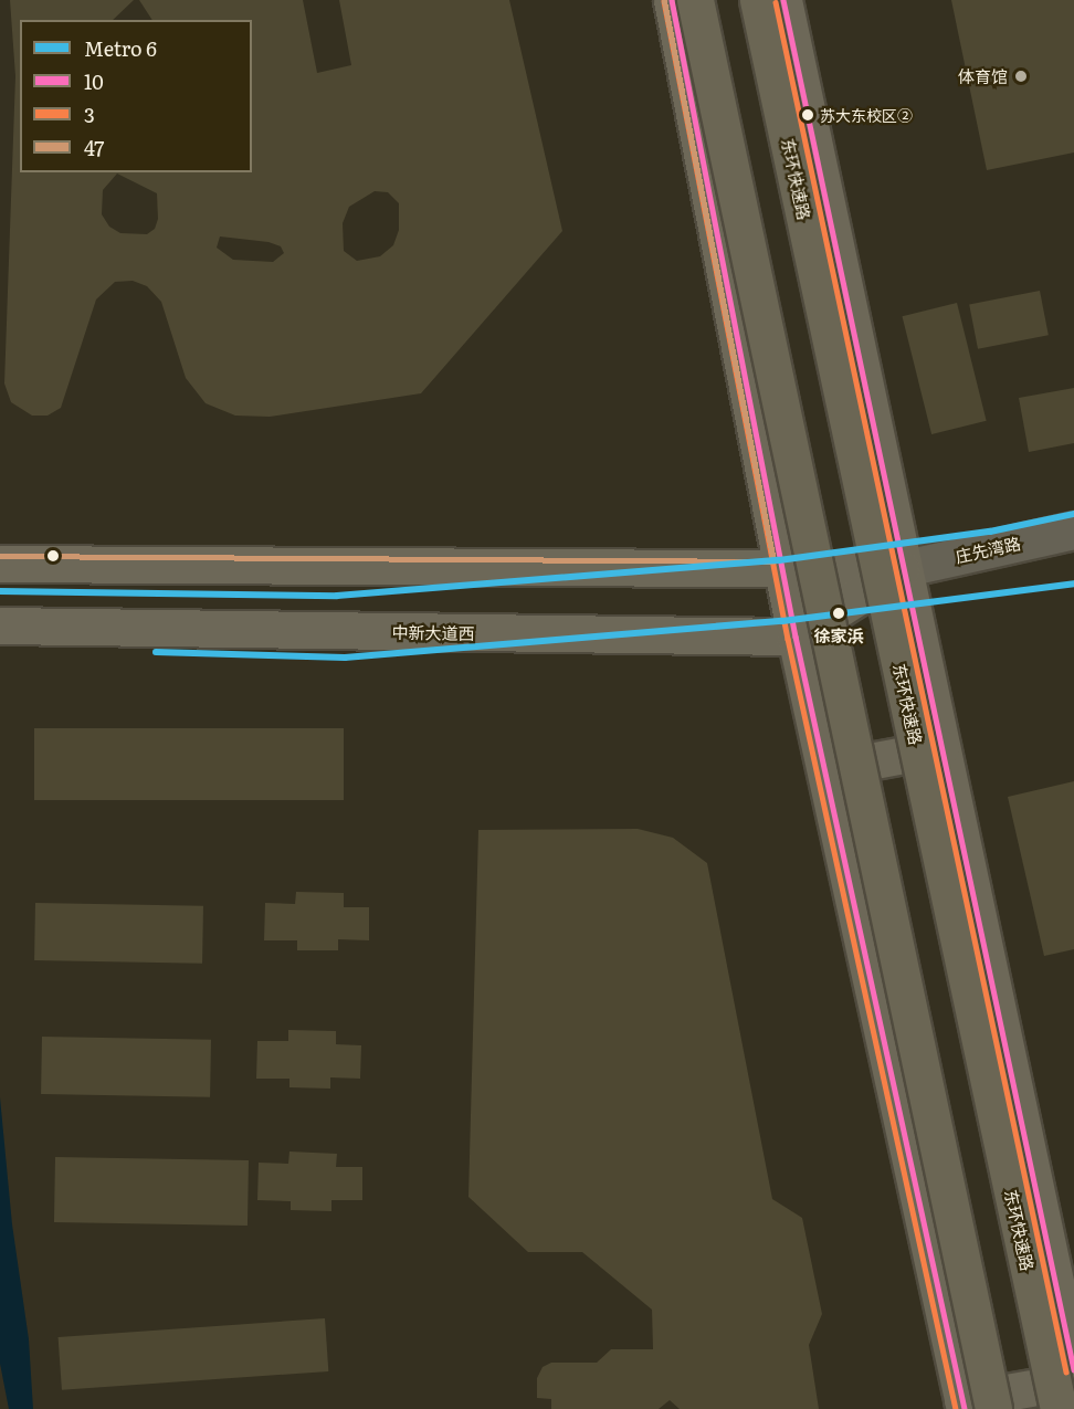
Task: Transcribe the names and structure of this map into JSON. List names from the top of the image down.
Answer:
{
  "streets": {
    "highway": ["东环快速路"],
    "main road": ["中新大道西"],
    "street": ["庄先湾路"]
  },
  "places": ["体育馆", "苏大东校区②", "徐家浜"],
  "lines": [
    "transit line 10",
    "transit line 3",
    "transit line 47",
    "metro line 6"
  ],
  "legend": [
    "Metro 6",
    "10",
    "3",
    "47"
  ]
}
